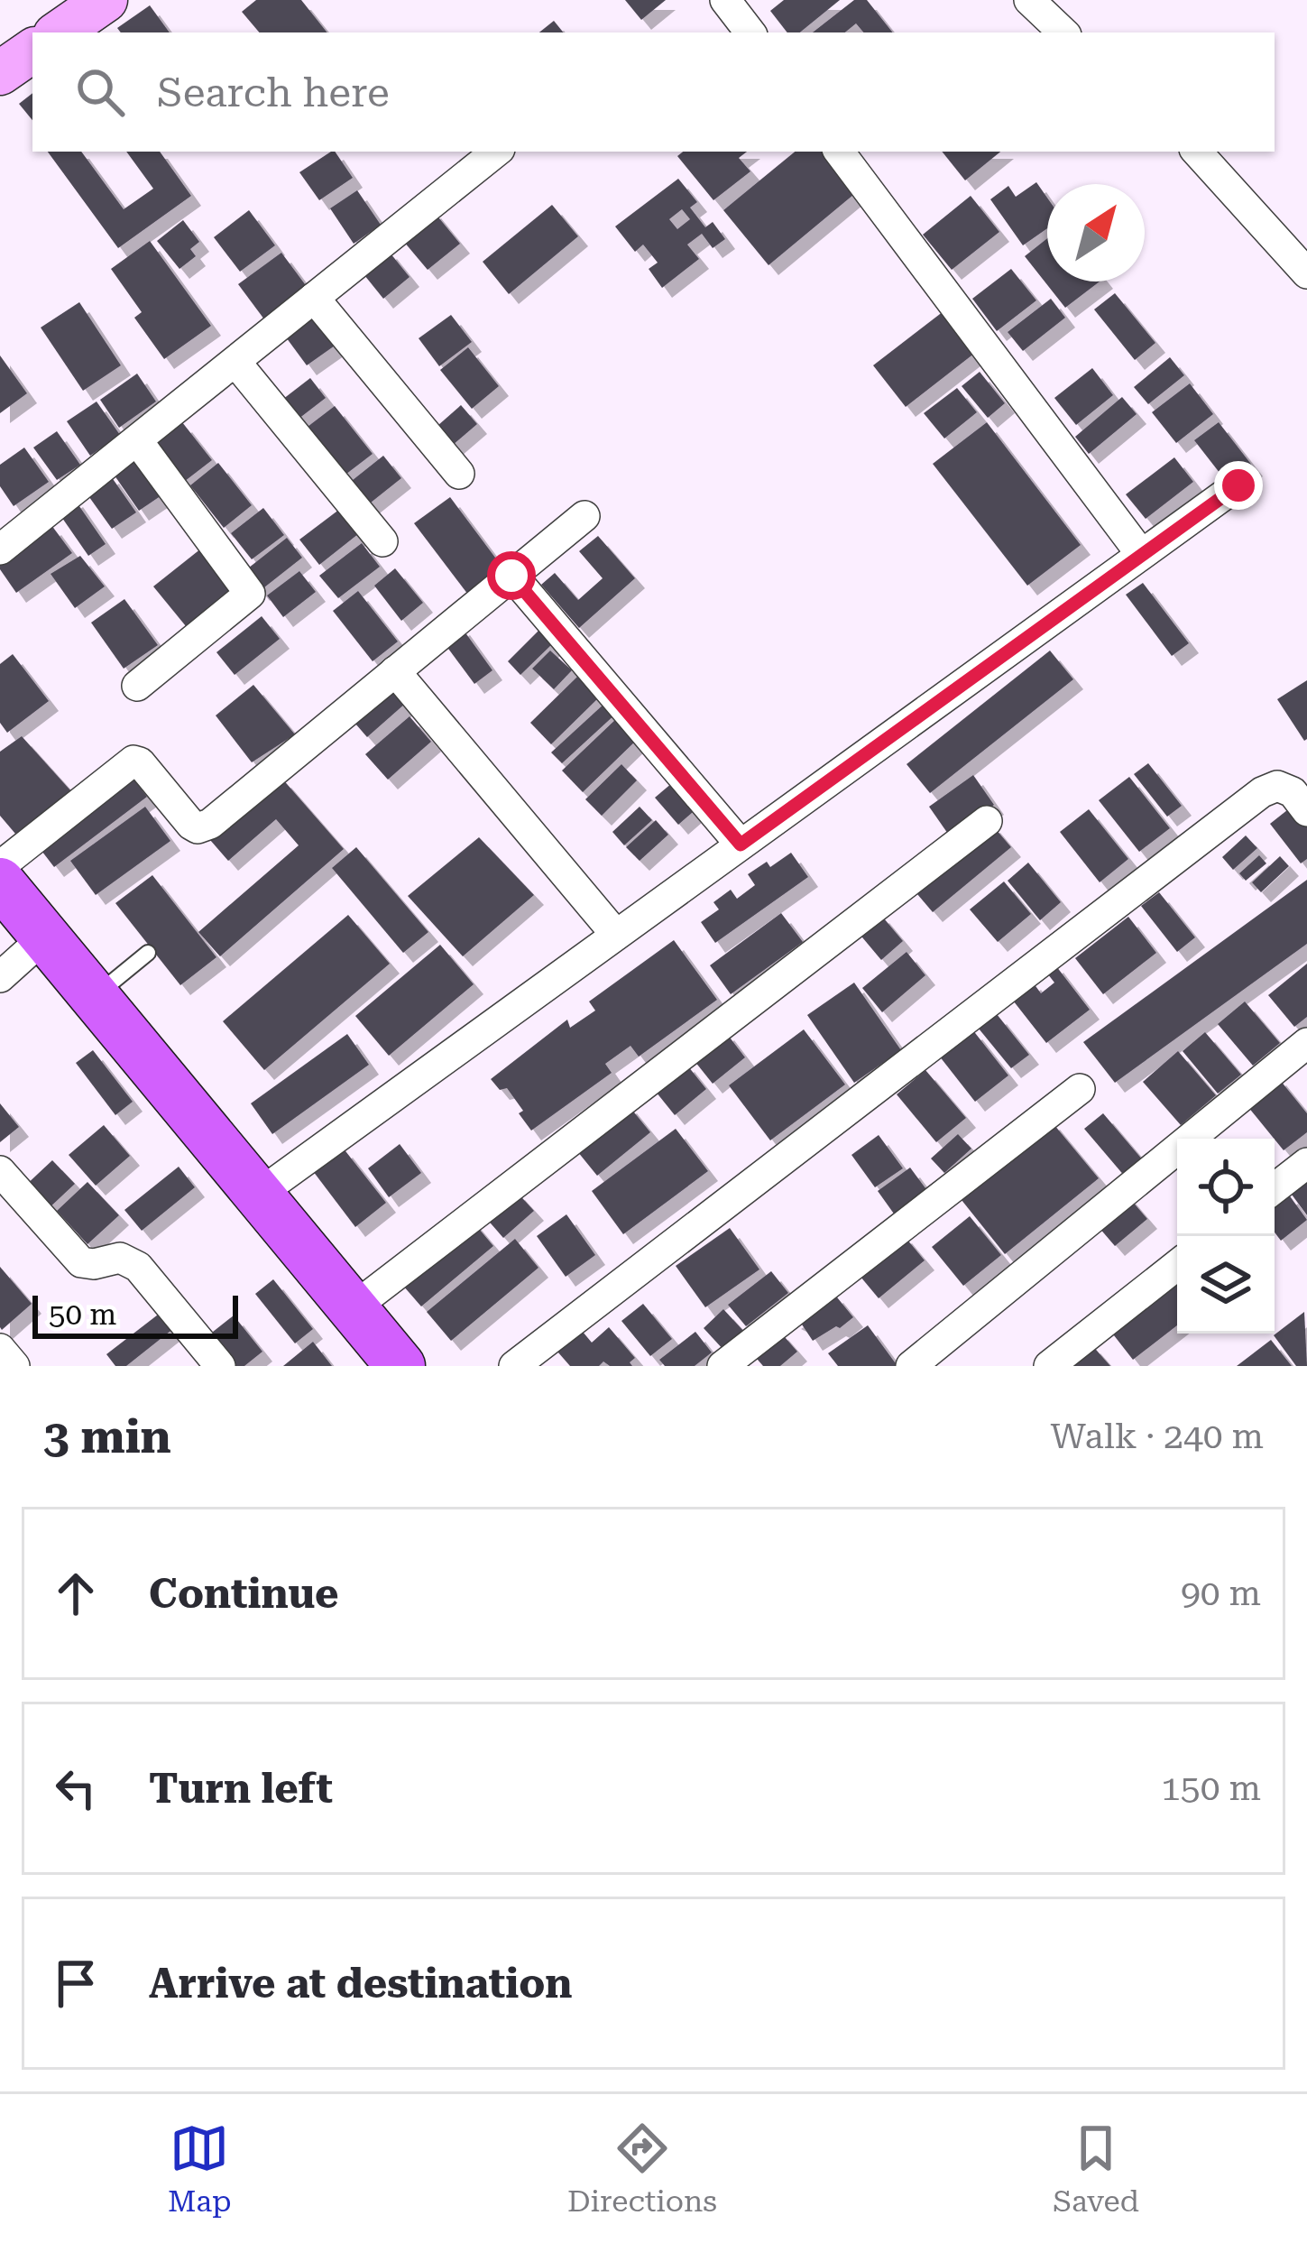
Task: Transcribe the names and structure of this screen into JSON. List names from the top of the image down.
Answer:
{
  "scale_bar": "50 m",
  "north": "top right",
  "page": {
    "search": "Search here",
    "scale": "50 m",
    "heading": ["3 min", "Walk · 240 m"],
    "list": [
      ["Continue", "90 m"],
      ["Turn left", "150 m"],
      "Arrive at destination"
    ],
    "nav": ["Map", "Directions", "Saved"]
  }
}
